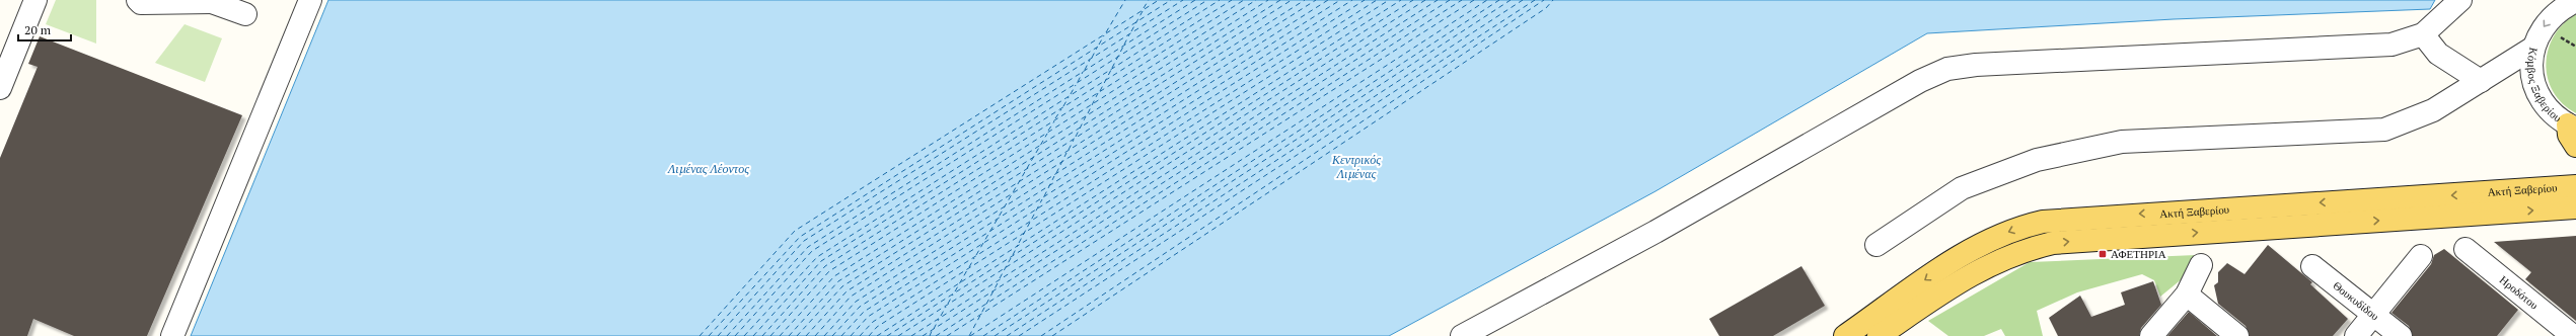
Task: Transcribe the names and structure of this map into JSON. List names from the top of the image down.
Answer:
{
  "streets": {
    "main road": ["Ακτή Ξαβερίου"],
    "street": ["Κόμβος Ξαβερίου", "Ηροδότου", "Θουκυδίδου"]
  },
  "one_way": ["Κόμβος Ξαβερίου"],
  "water": ["Κεντρικός Λιμένας", "Λιμένας Λέοντος"],
  "places": {
    "transit": ["ΑΦΕΤΗΡΙΑ"]
  },
  "scale_bar": "20 m"
}
